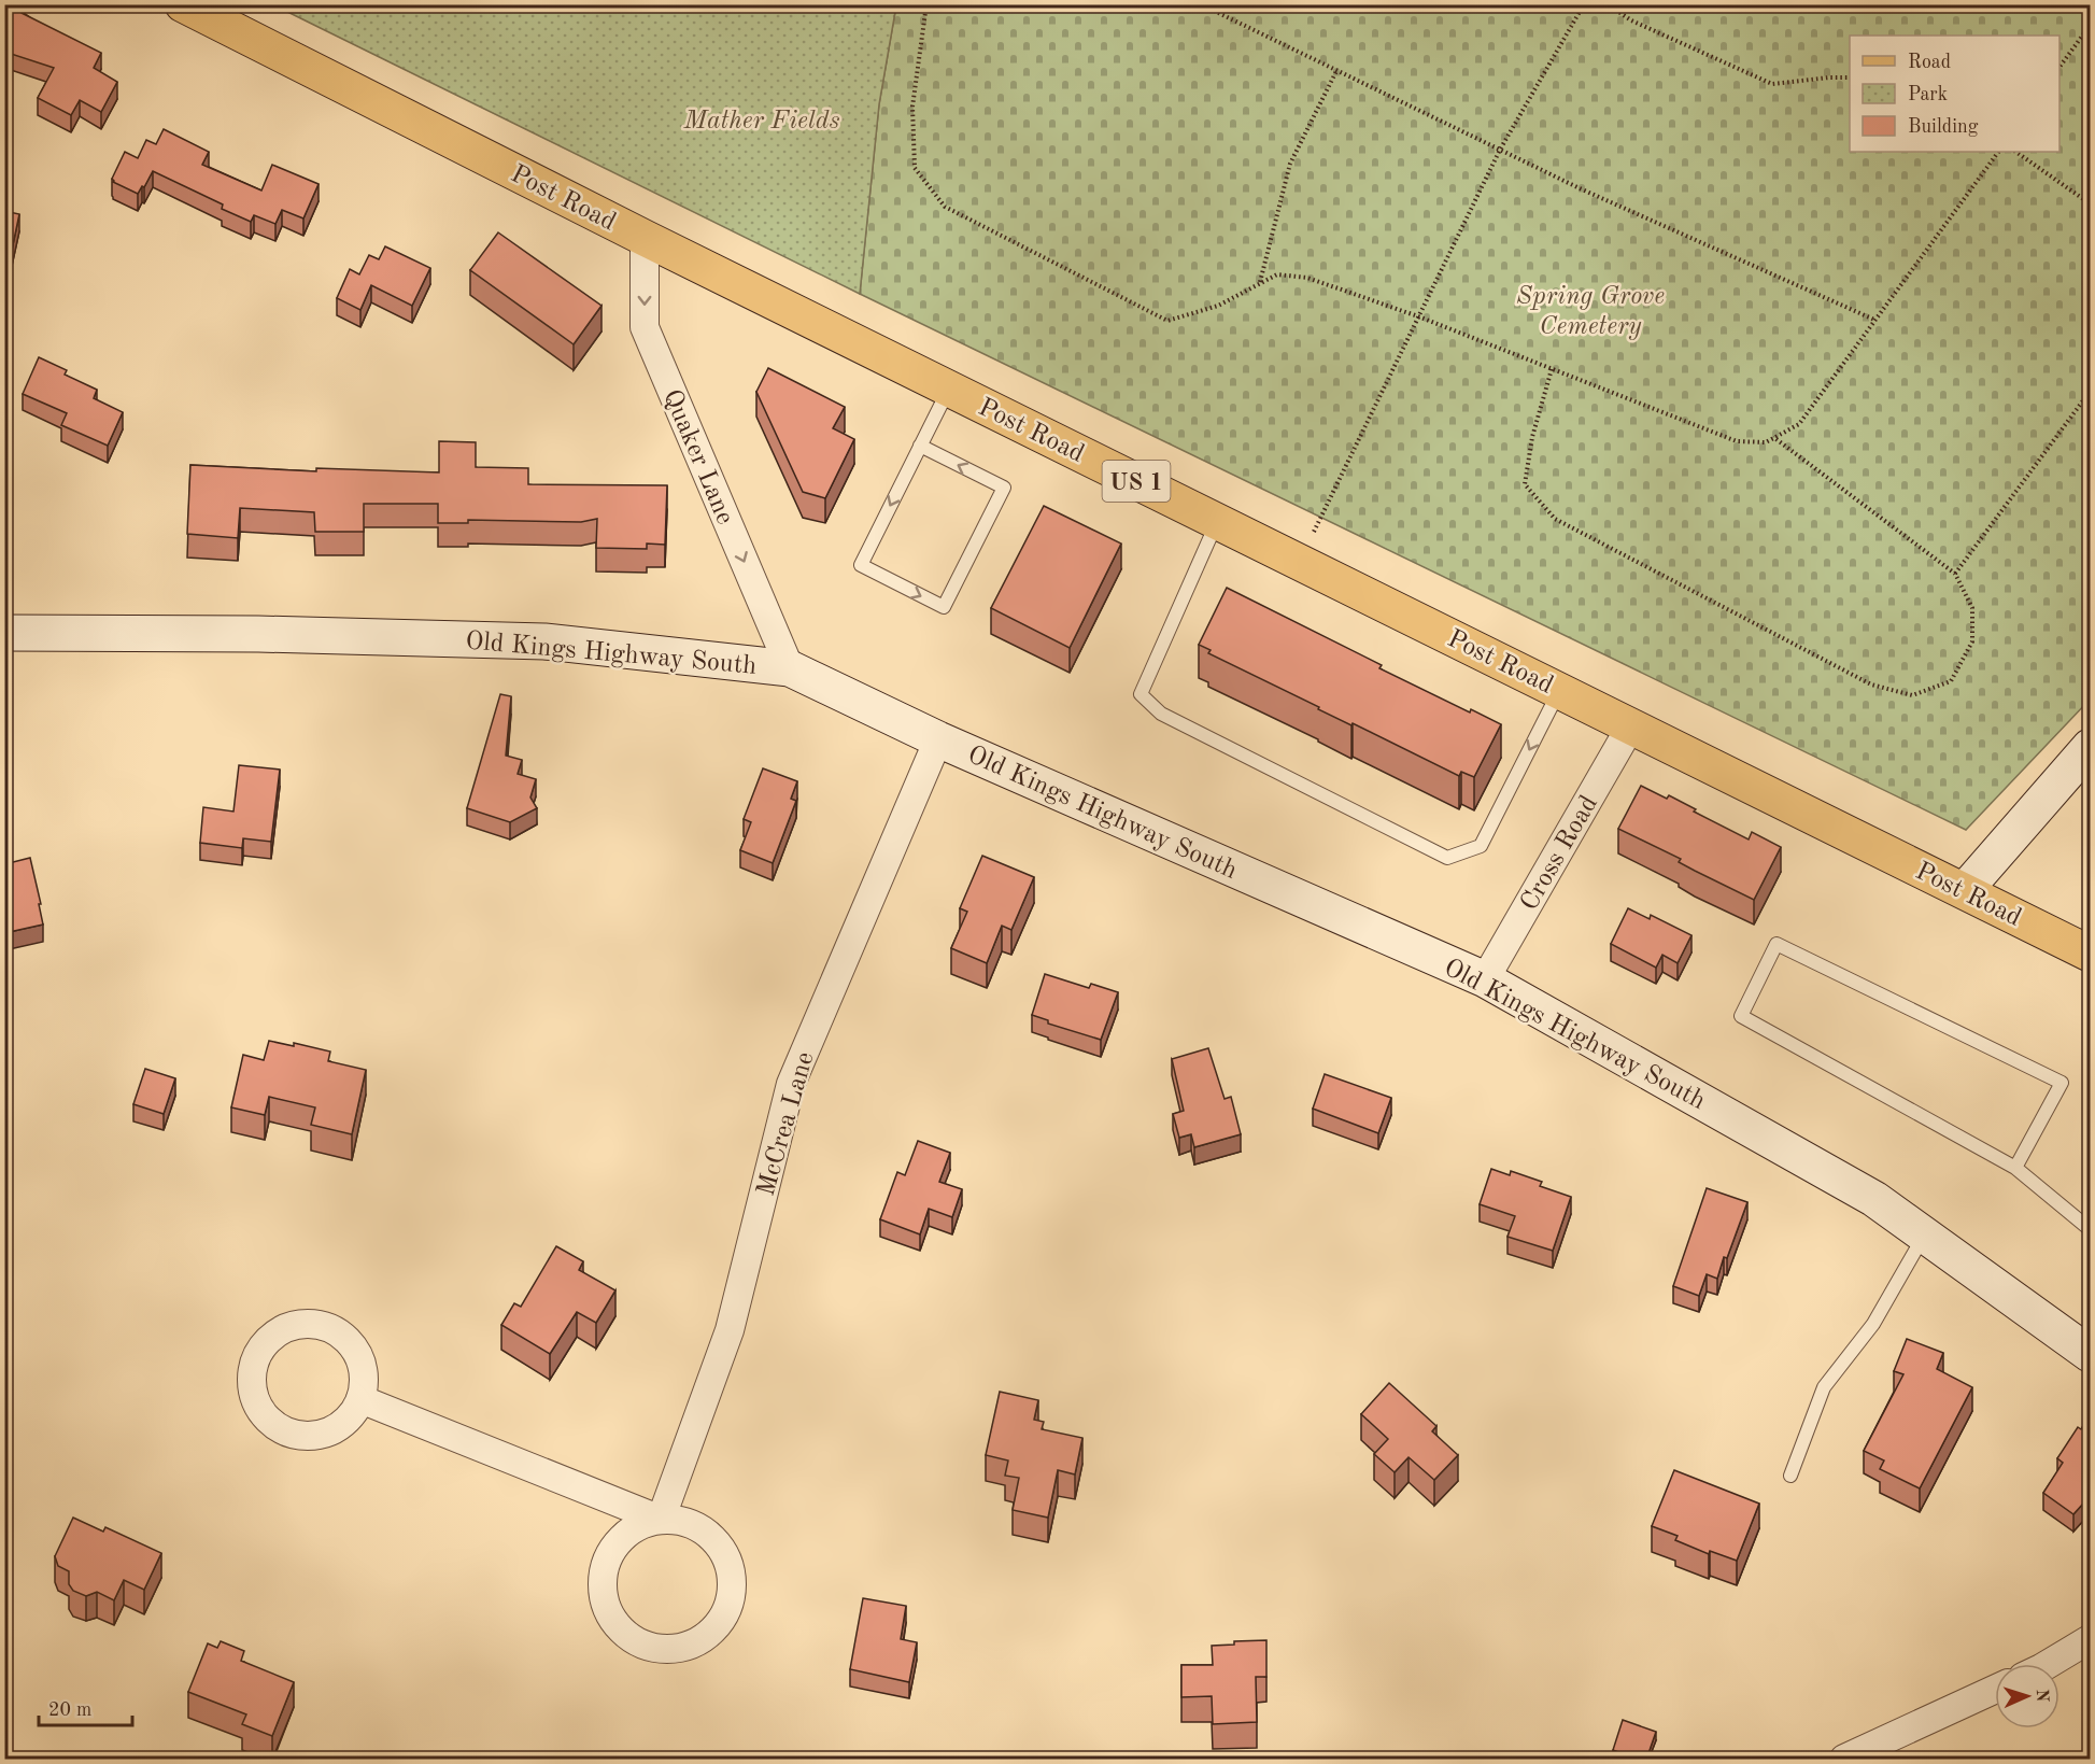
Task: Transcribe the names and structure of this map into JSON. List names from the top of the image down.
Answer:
{
  "streets": {
    "main road": ["Post Road", "US 1"],
    "street": [
      "Quaker Lane",
      "Old Kings Highway South",
      "Cross Road",
      "McCrea Lane"
    ]
  },
  "crossings": [
    ["Post Road", "Quaker Lane"],
    ["Post Road", "Cross Road"],
    ["Quaker Lane", "Old Kings Highway South"],
    ["Old Kings Highway South", "Cross Road"],
    ["Old Kings Highway South", "McCrea Lane"]
  ],
  "one_way": ["Quaker Lane"],
  "parks": ["Mather Fields", "Spring Grove Cemetery"],
  "legend": ["Road", "Park", "Building"],
  "scale_bar": "20 m",
  "north": "right"
}
